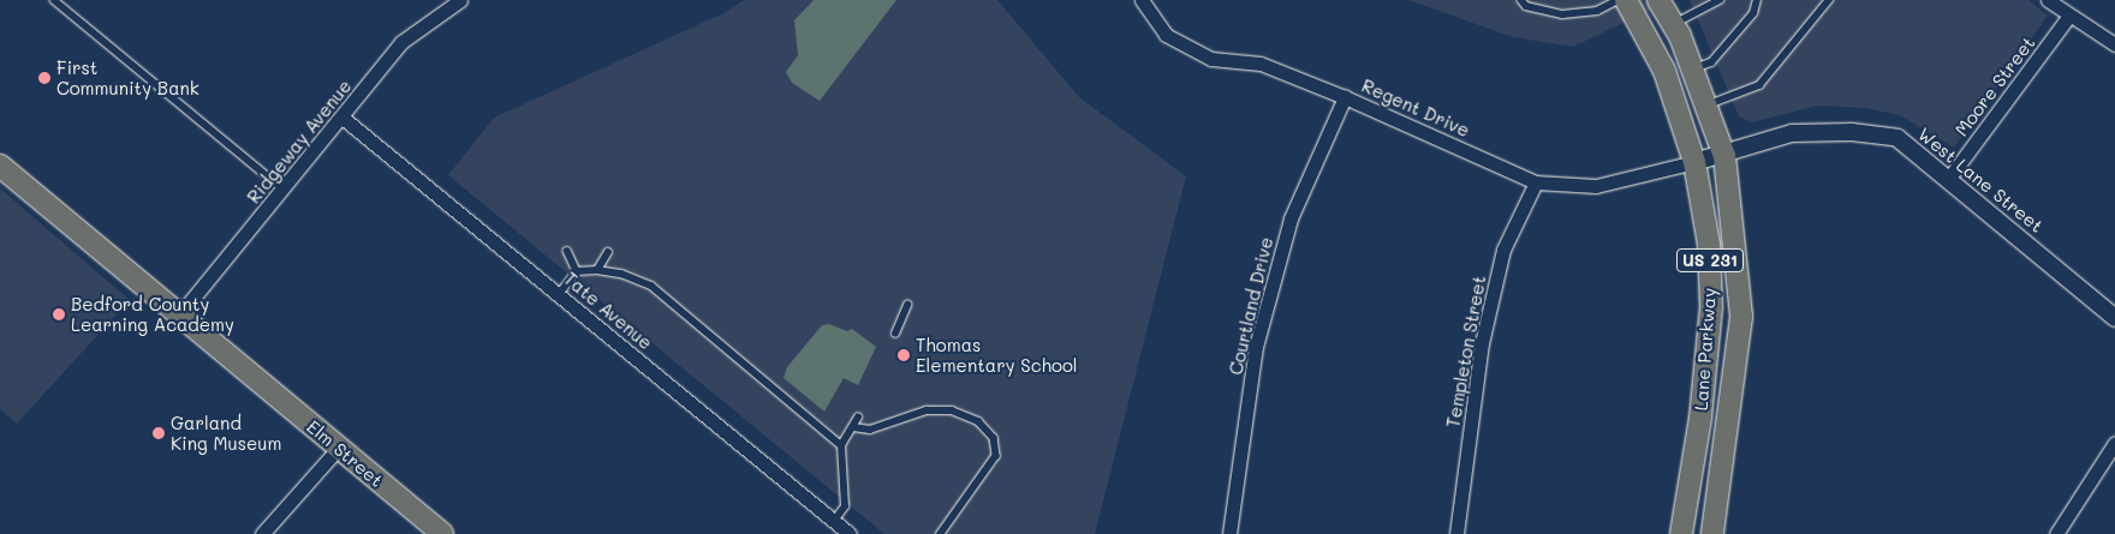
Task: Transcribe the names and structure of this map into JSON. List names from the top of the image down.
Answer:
{
  "streets": {
    "main road": ["US 231", "Lane Parkway", "Elm Street"],
    "street": [
      "Moore Street",
      "Regent Drive",
      "Ridgeway Avenue",
      "West Lane Street",
      "Courtland Drive",
      "Tate Avenue",
      "Templeton Street"
    ]
  },
  "crossings": [
    ["Moore Street", "West Lane Street"],
    ["Regent Drive", "West Lane Street"],
    ["Regent Drive", "Courtland Drive"],
    ["Regent Drive", "Lane Parkway"],
    ["Regent Drive", "Templeton Street"],
    ["Ridgeway Avenue", "Tate Avenue"],
    ["Ridgeway Avenue", "Elm Street"],
    ["West Lane Street", "Lane Parkway"]
  ],
  "places": [
    "First Community Bank",
    "Bedford County Learning Academy",
    "Thomas Elementary School",
    "Garland King Museum"
  ]
}
